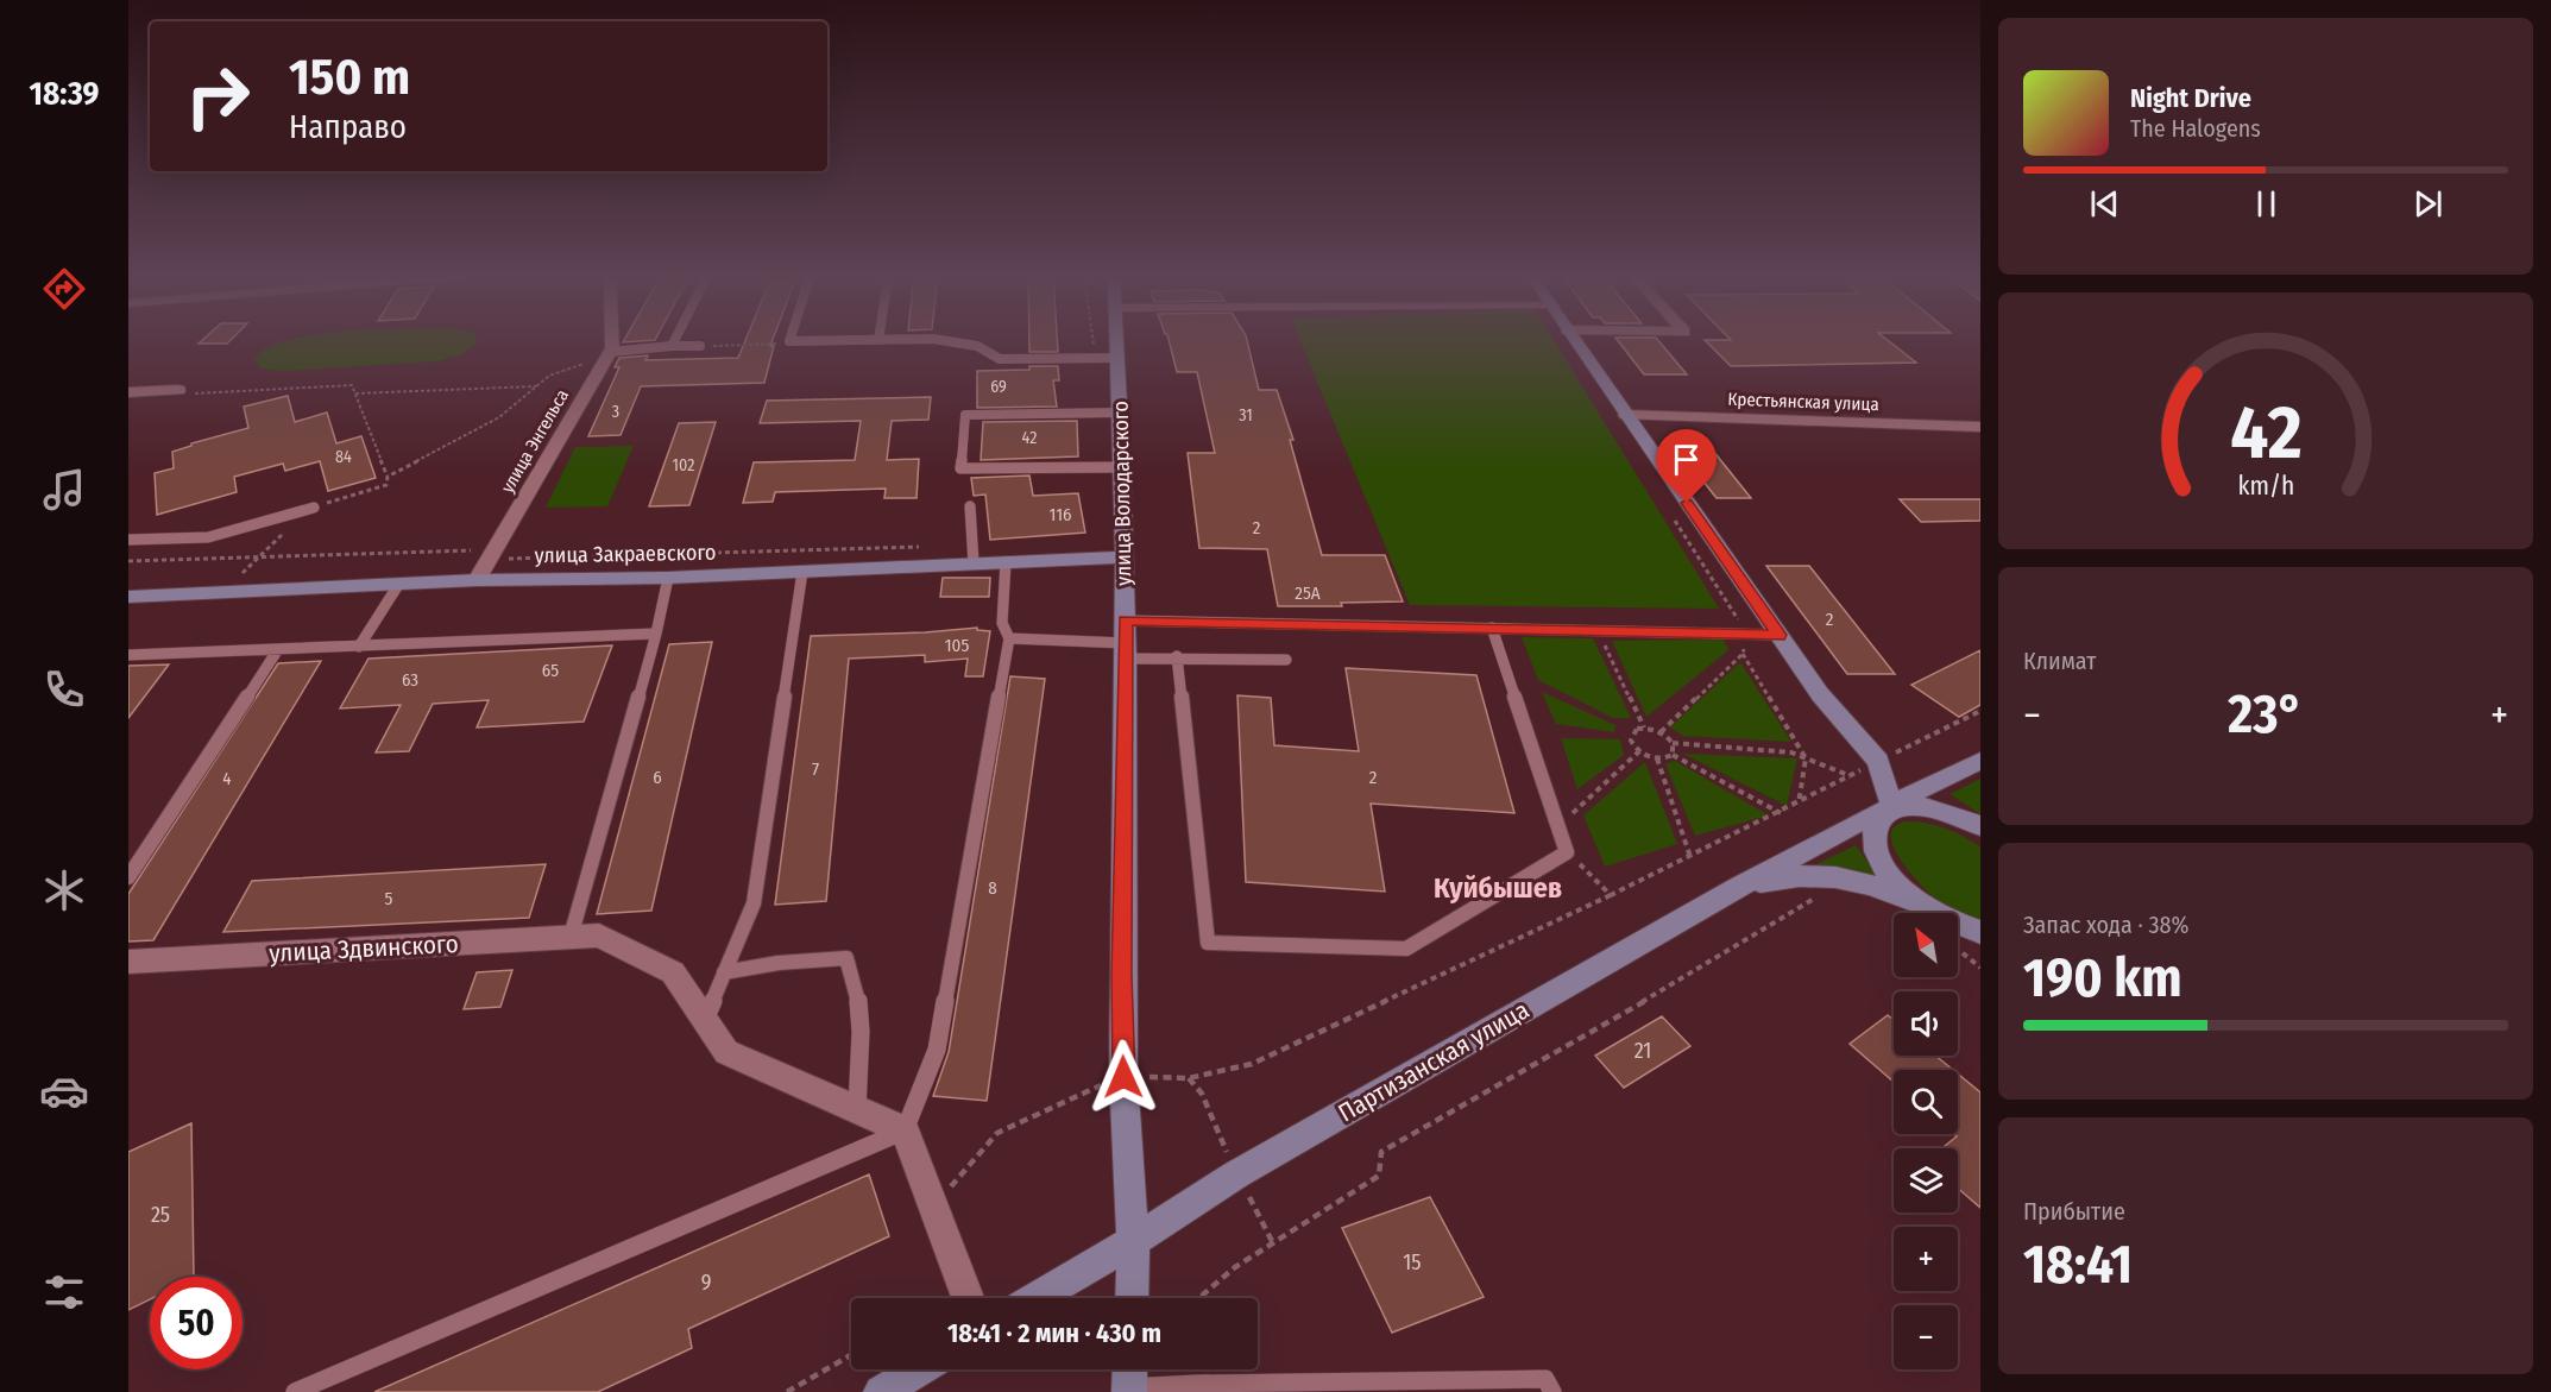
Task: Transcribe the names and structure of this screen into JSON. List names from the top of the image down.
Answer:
{
  "streets": {
    "main road": ["улица Володарского", "улица Закраевского", "Партизанская улица"],
    "street": ["Крестьянская улица", "улица Энгельса", "улица Здвинского"]
  },
  "crossings": [
    ["улица Энгельса", "улица Закраевского"],
    ["улица Володарского", "улица Закраевского"],
    ["улица Володарского", "Партизанская улица"]
  ],
  "districts": ["Куйбышев"],
  "house_numbers": [
    "69",
    "3",
    "31",
    "42",
    "84",
    "102",
    "116",
    "2",
    "25А",
    "2",
    "105",
    "65",
    "63",
    "7",
    "6",
    "2",
    "4",
    "8",
    "5",
    "21",
    "25",
    "15",
    "9"
  ],
  "north": "top left",
  "page": {
    "tabs": "18:39",
    "turn": ["150 m", "Направо"],
    "song": ["Night Drive", "The Halogens"],
    "tile": [
      "Климат",
      ["Запас хода · 38%", "190 km"],
      ["Прибытие", "18:41"]
    ],
    "heat": ["−", "23°", "+"],
    "map_buttons": ["+", "−"],
    "limit": "50",
    "trip": "18:41 · 2 мин · 430 m",
    "gauge": ["42", "km/h"]
  }
}
